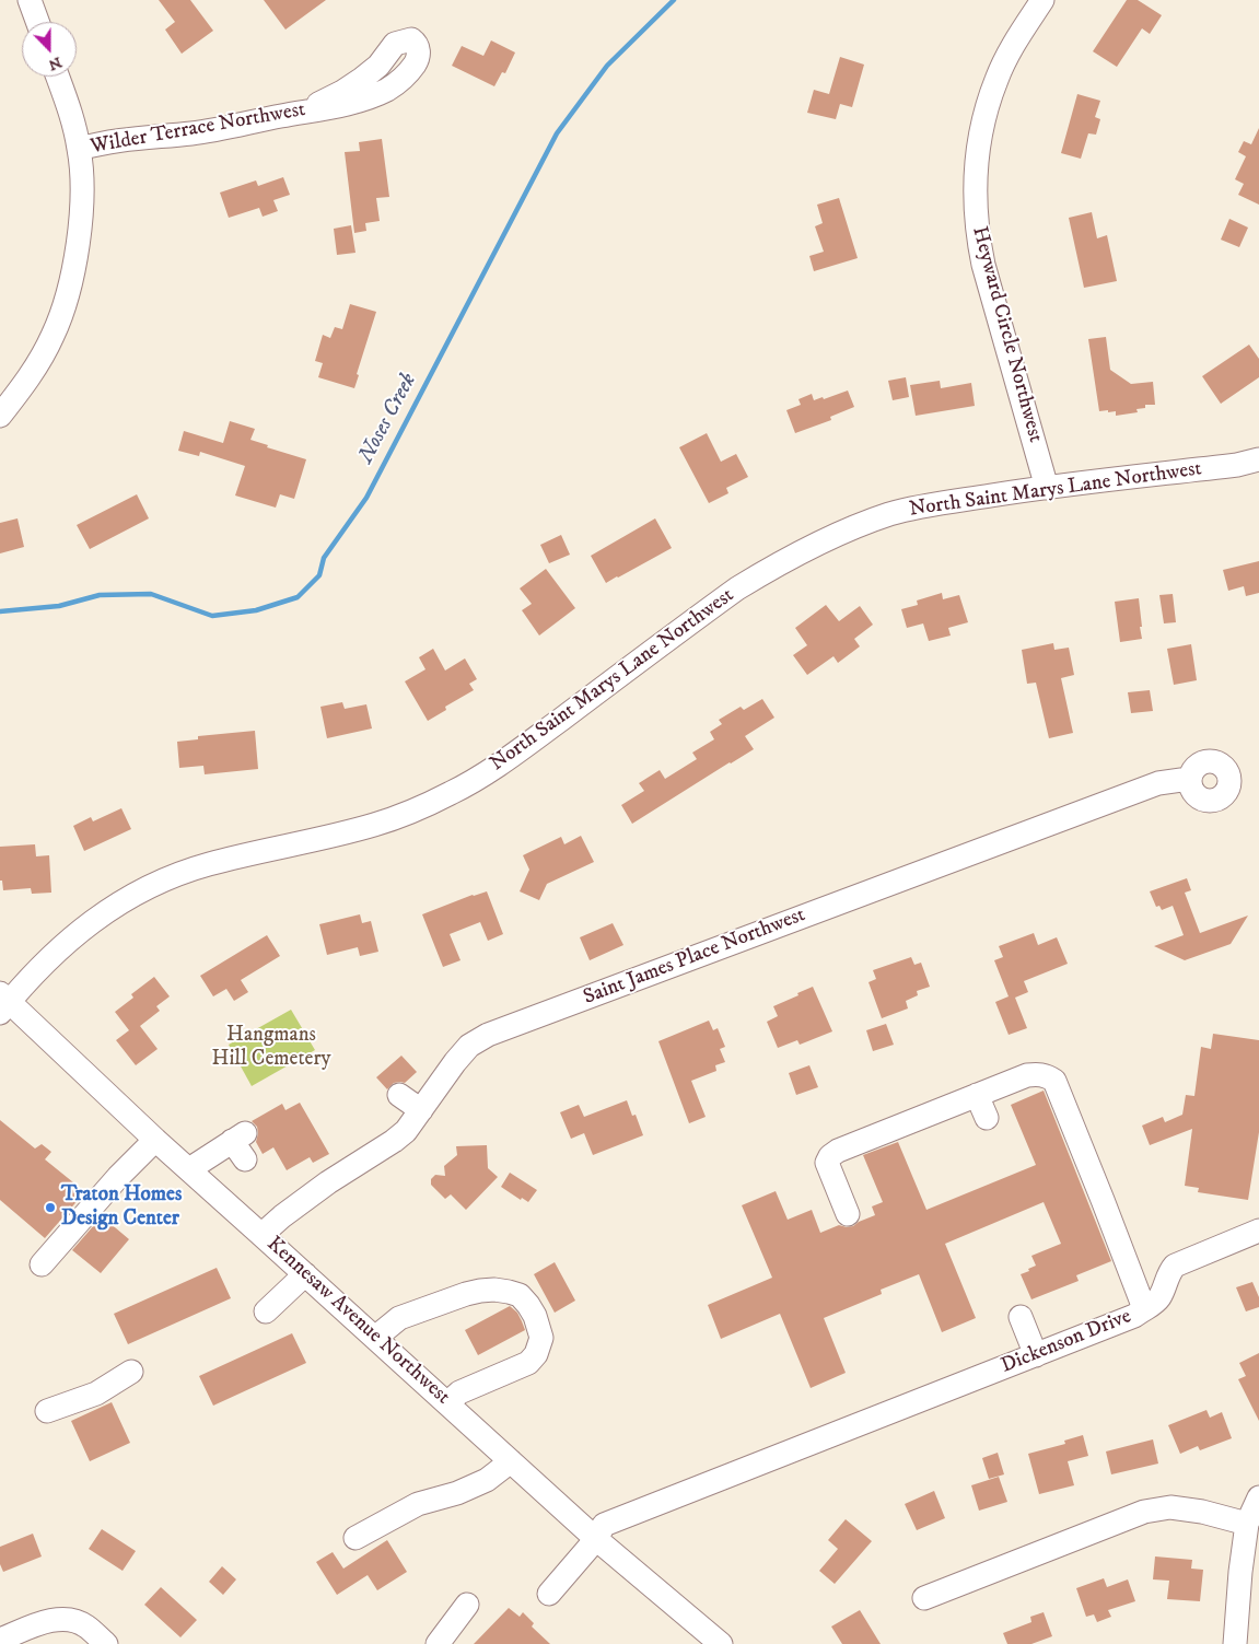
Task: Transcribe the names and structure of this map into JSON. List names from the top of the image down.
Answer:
{
  "streets": {
    "street": [
      "Wilder Terrace Northwest",
      "Heyward Circle Northwest",
      "North Saint Marys Lane Northwest",
      "Saint James Place Northwest",
      "Kennesaw Avenue Northwest",
      "Dickenson Drive"
    ]
  },
  "crossings": [
    ["Heyward Circle Northwest", "North Saint Marys Lane Northwest"],
    ["North Saint Marys Lane Northwest", "Kennesaw Avenue Northwest"],
    ["Saint James Place Northwest", "Kennesaw Avenue Northwest"],
    ["Kennesaw Avenue Northwest", "Dickenson Drive"]
  ],
  "water": ["Noses Creek"],
  "parks": ["Hangmans Hill Cemetery"],
  "places": ["Traton Homes Design Center"],
  "north": "bottom"
}
